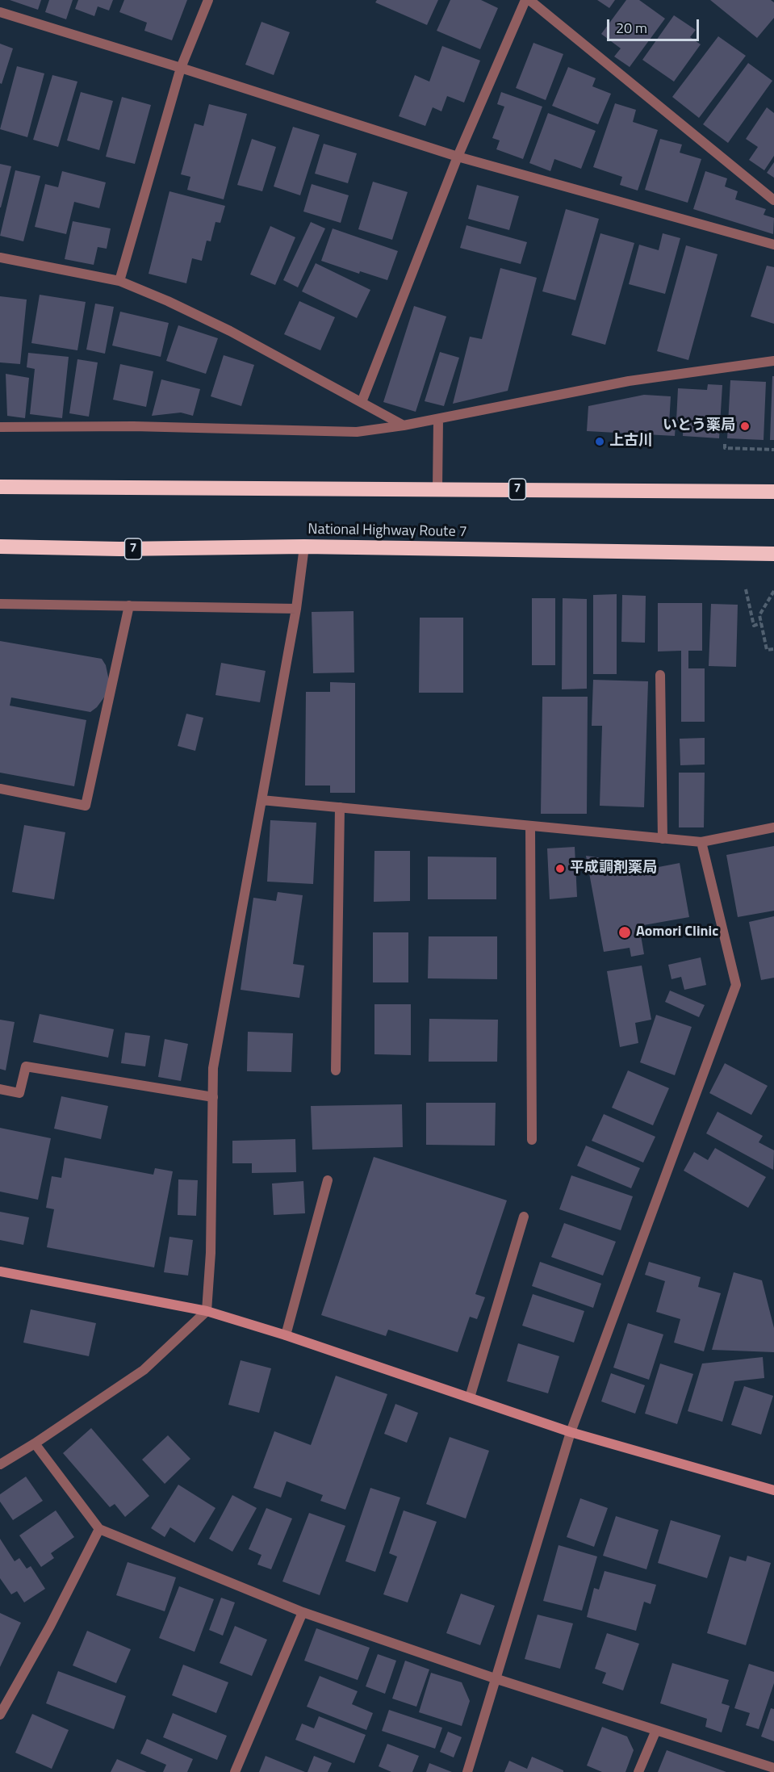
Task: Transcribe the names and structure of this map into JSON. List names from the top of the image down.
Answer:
{
  "streets": {
    "highway": ["7", "National Highway Route 7"]
  },
  "places": [
    "いとう薬局",
    "上古川",
    "平成調剤薬局",
    "Aomori Clinic"
  ],
  "scale_bar": "20 m"
}
